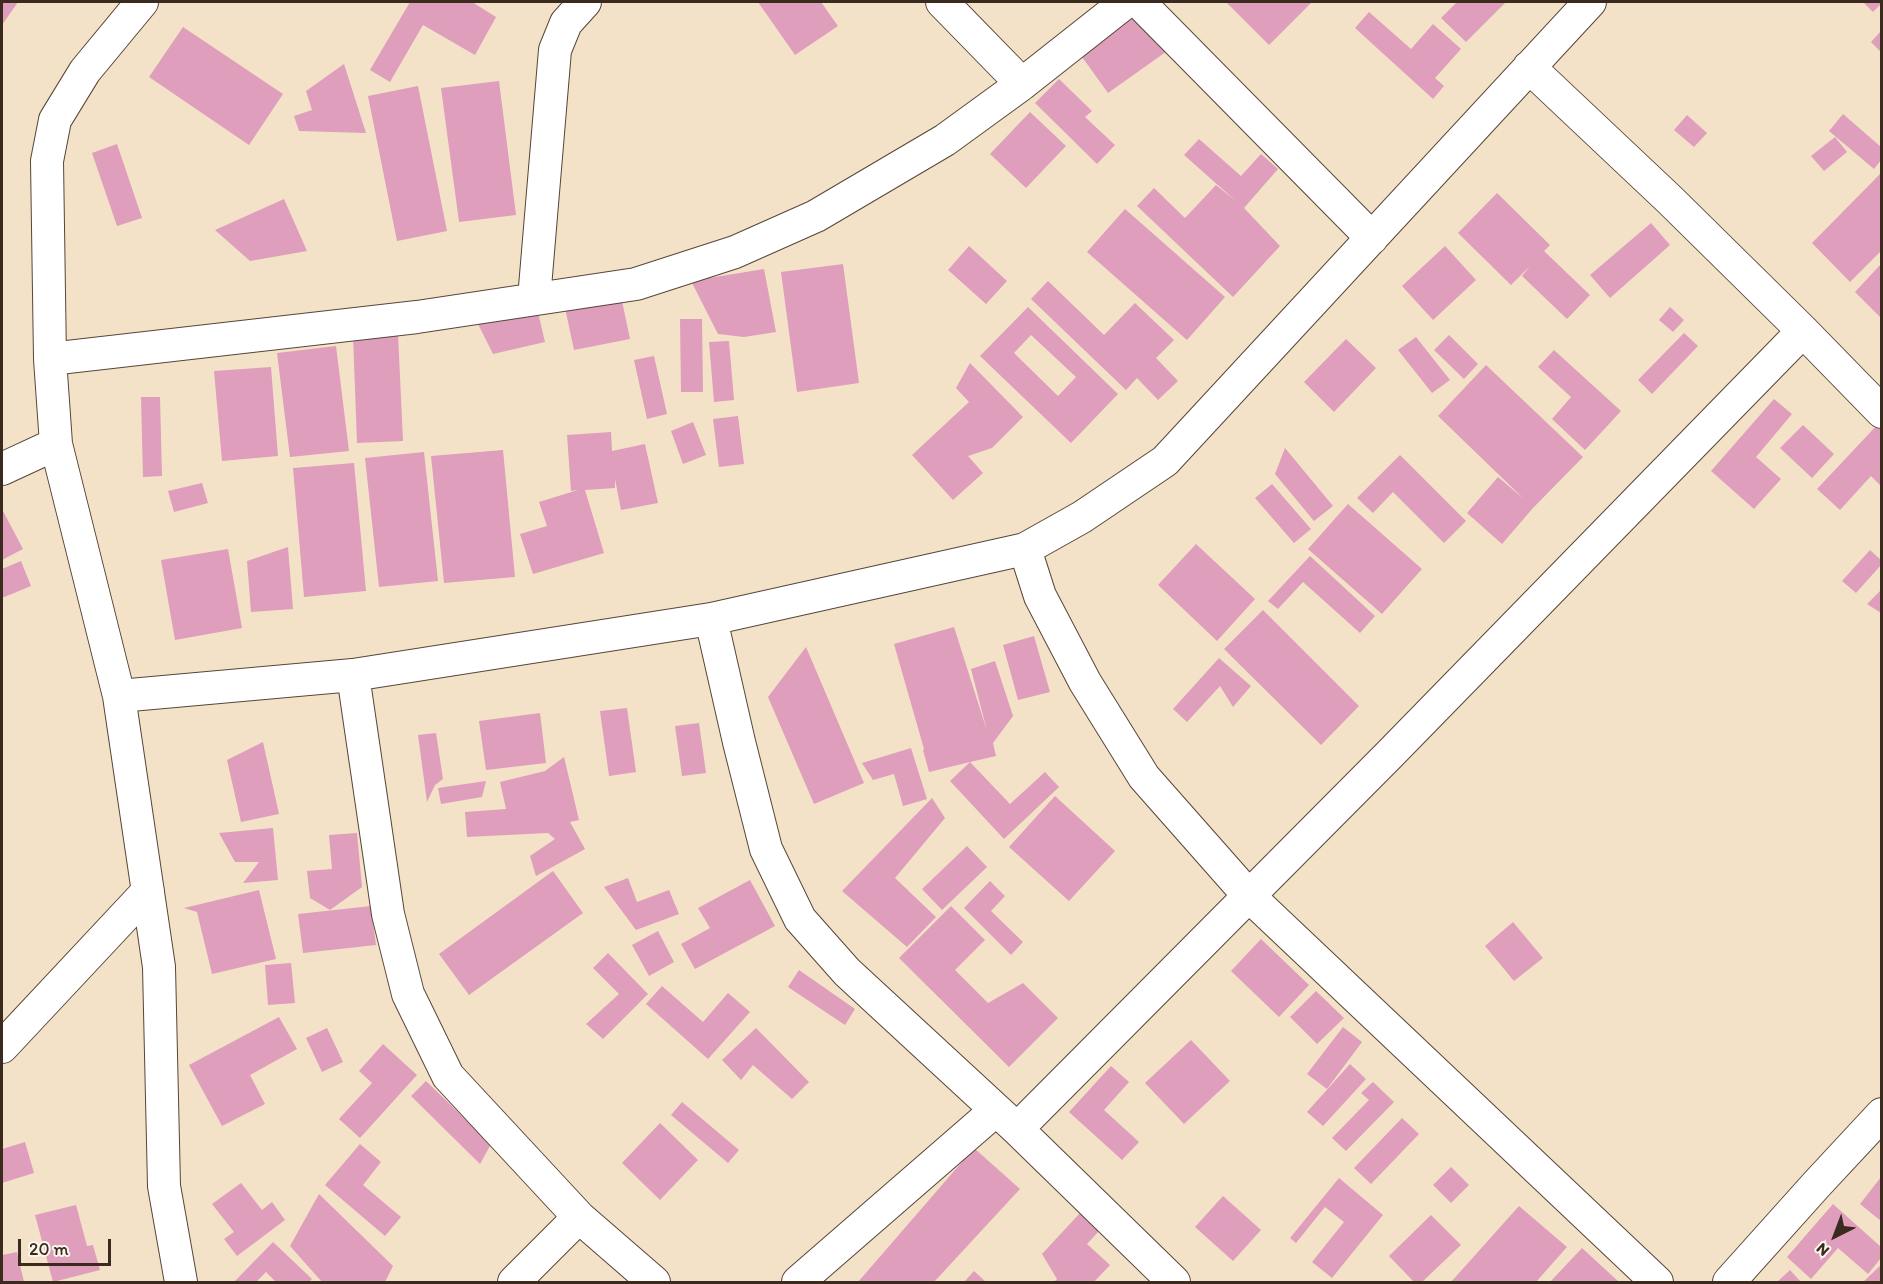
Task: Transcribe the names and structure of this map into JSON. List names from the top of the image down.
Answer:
{
  "scale_bar": "20 m",
  "north": "bottom left"
}
